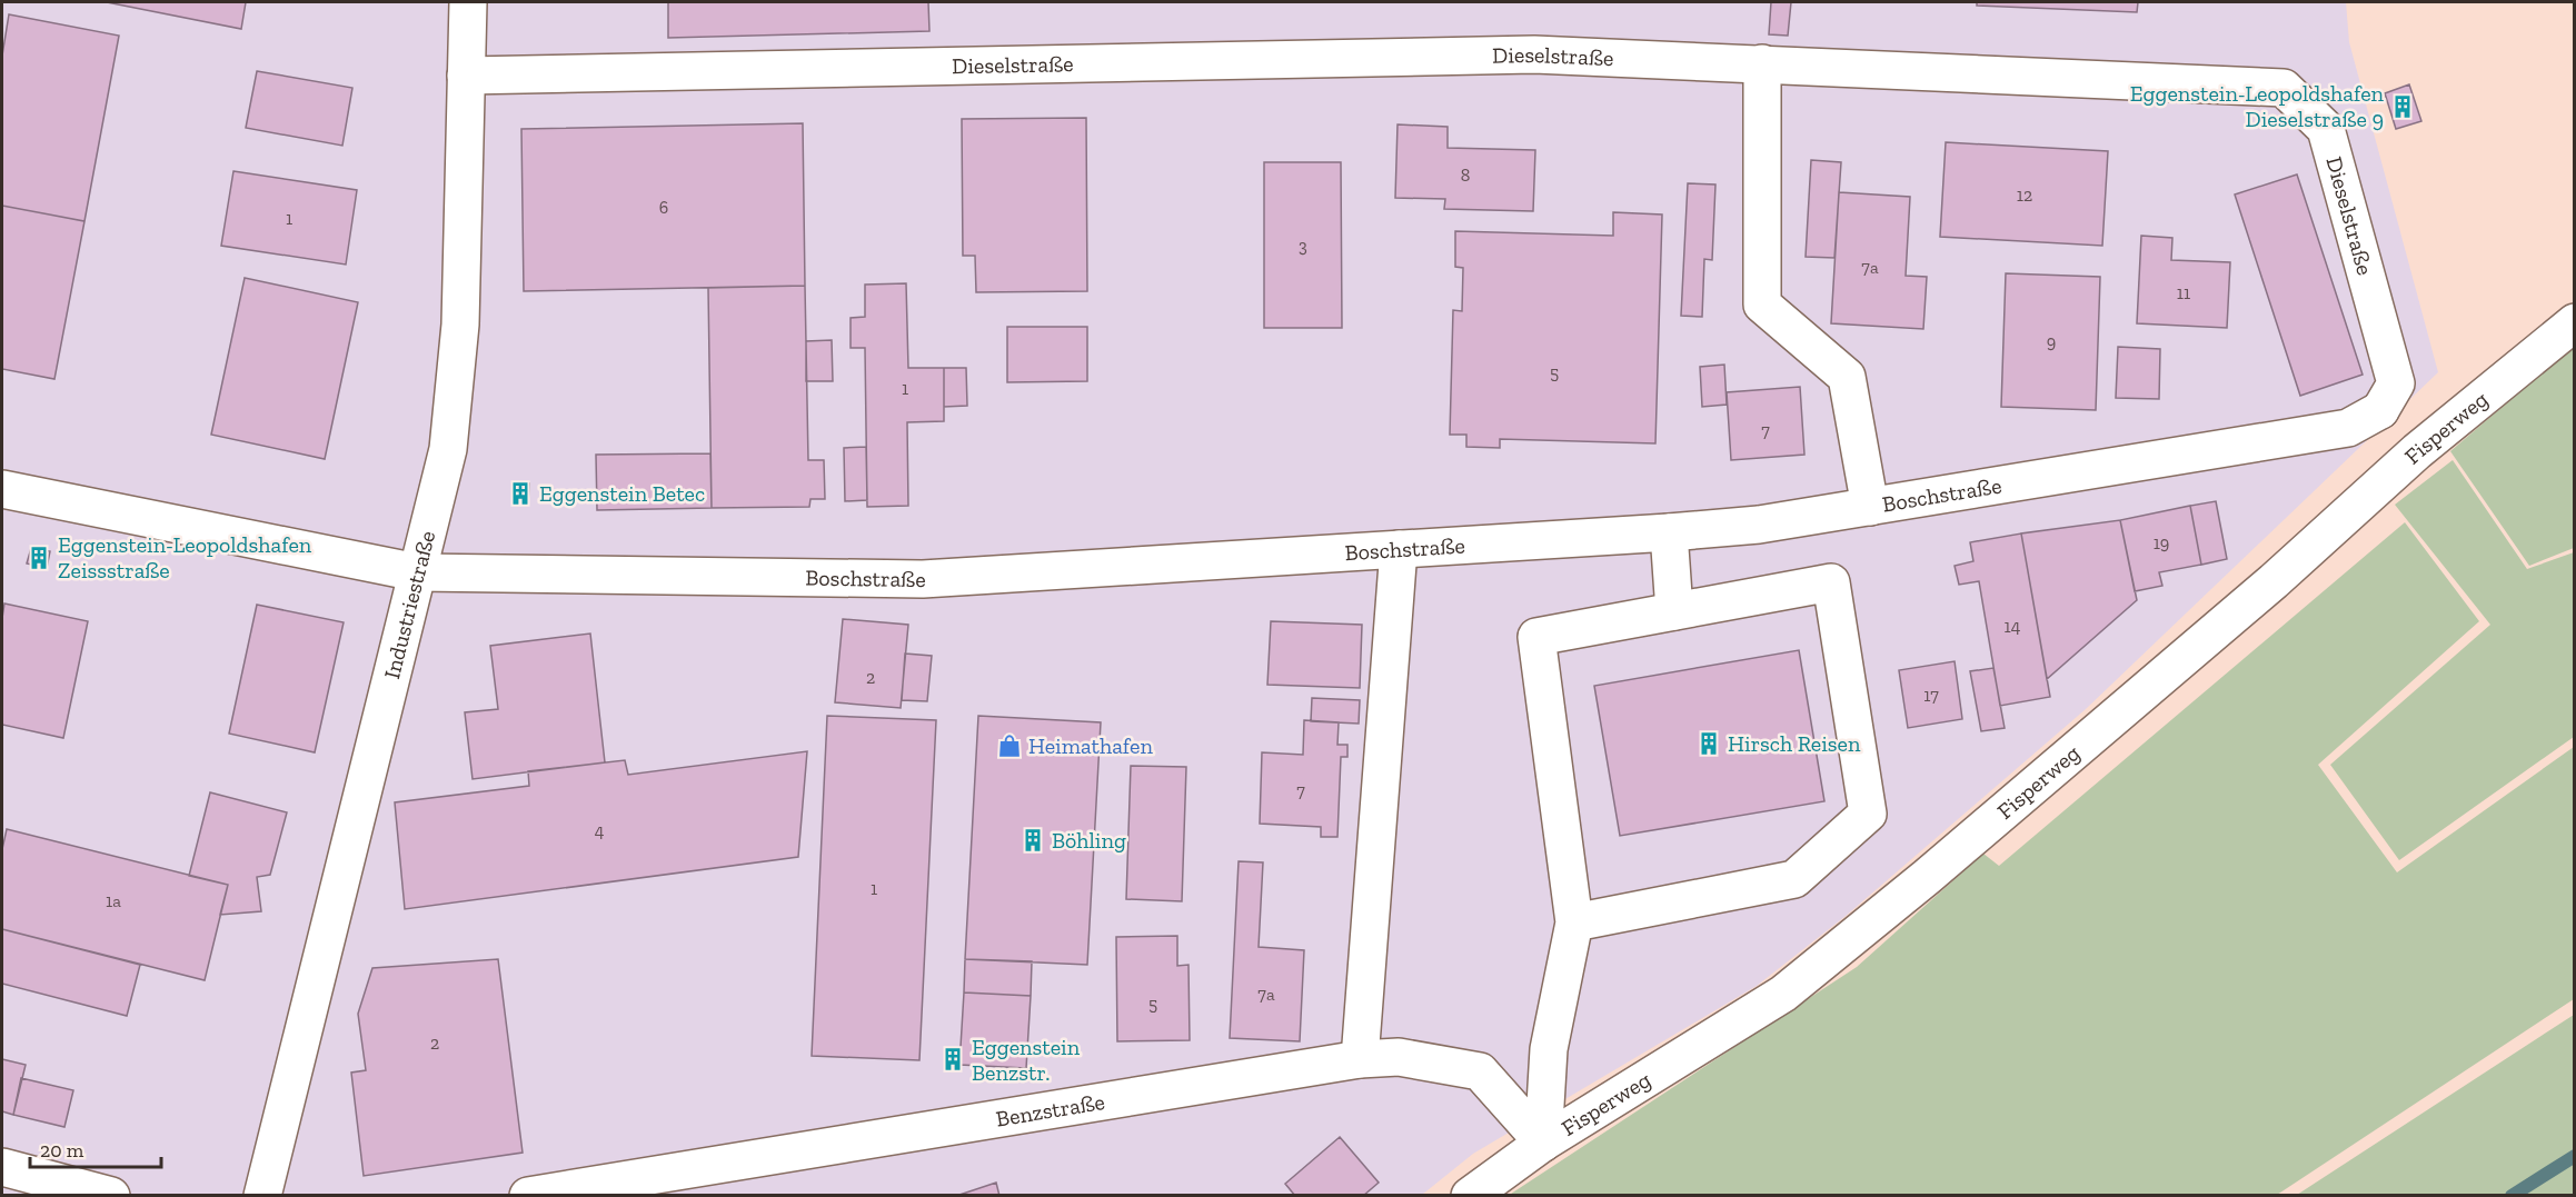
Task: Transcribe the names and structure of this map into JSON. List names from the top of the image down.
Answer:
{
  "streets": {
    "street": [
      "Dieselstraße",
      "Fisperweg",
      "Boschstraße",
      "Industriestraße",
      "Benzstraße"
    ]
  },
  "crossings": [
    ["Dieselstraße", "Boschstraße"],
    ["Dieselstraße", "Industriestraße"],
    ["Fisperweg", "Benzstraße"],
    ["Boschstraße", "Industriestraße"]
  ],
  "places": {
    "building": [
      "Eggenstein-Leopoldshafen Dieselstraße 9",
      "Eggenstein Betec",
      "Eggenstein-Leopoldshafen Zeissstraße",
      "Hirsch Reisen",
      "Böhling",
      "Eggenstein Benzstr."
    ],
    "shop": ["Heimathafen"]
  },
  "house_numbers": [
    "8",
    "12",
    "6",
    "1",
    "3",
    "7a",
    "11",
    "9",
    "5",
    "1",
    "7",
    "19",
    "14",
    "2",
    "17",
    "7",
    "4",
    "1",
    "1a",
    "7a",
    "5",
    "2"
  ],
  "scale_bar": "20 m"
}
